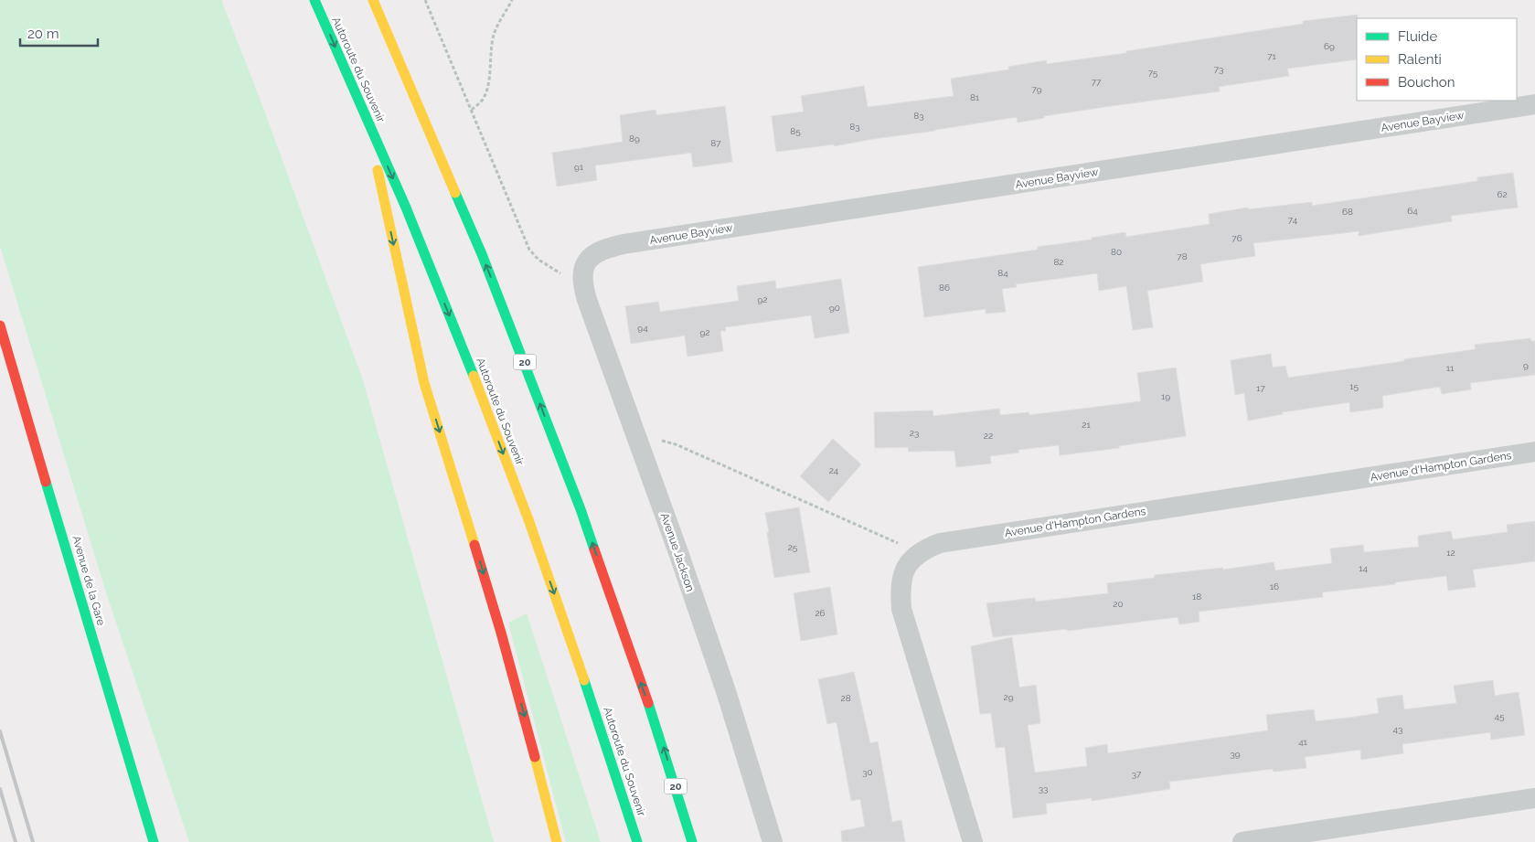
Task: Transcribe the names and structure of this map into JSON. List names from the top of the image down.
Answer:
{
  "streets": {
    "main road": ["Autoroute du Souvenir", "20", "Avenue de la Gare"],
    "street": ["Avenue Bayview", "Avenue d'Hampton Gardens", "Avenue Jackson"]
  },
  "crossings": [
    ["Avenue Bayview", "Avenue Jackson"]
  ],
  "house_numbers": [
    "69",
    "71",
    "73",
    "75",
    "77",
    "79",
    "81",
    "83",
    "83",
    "85",
    "89",
    "87",
    "91",
    "62",
    "64",
    "68",
    "74",
    "76",
    "80",
    "78",
    "82",
    "84",
    "86",
    "92",
    "90",
    "94",
    "92",
    "9",
    "11",
    "15",
    "17",
    "19",
    "21",
    "23",
    "22",
    "24",
    "25",
    "12",
    "14",
    "16",
    "18",
    "20",
    "26",
    "29",
    "28",
    "45",
    "43",
    "41",
    "39",
    "30",
    "37",
    "33"
  ],
  "legend": ["Fluide", "Ralenti", "Bouchon"],
  "scale_bar": "20 m"
}
